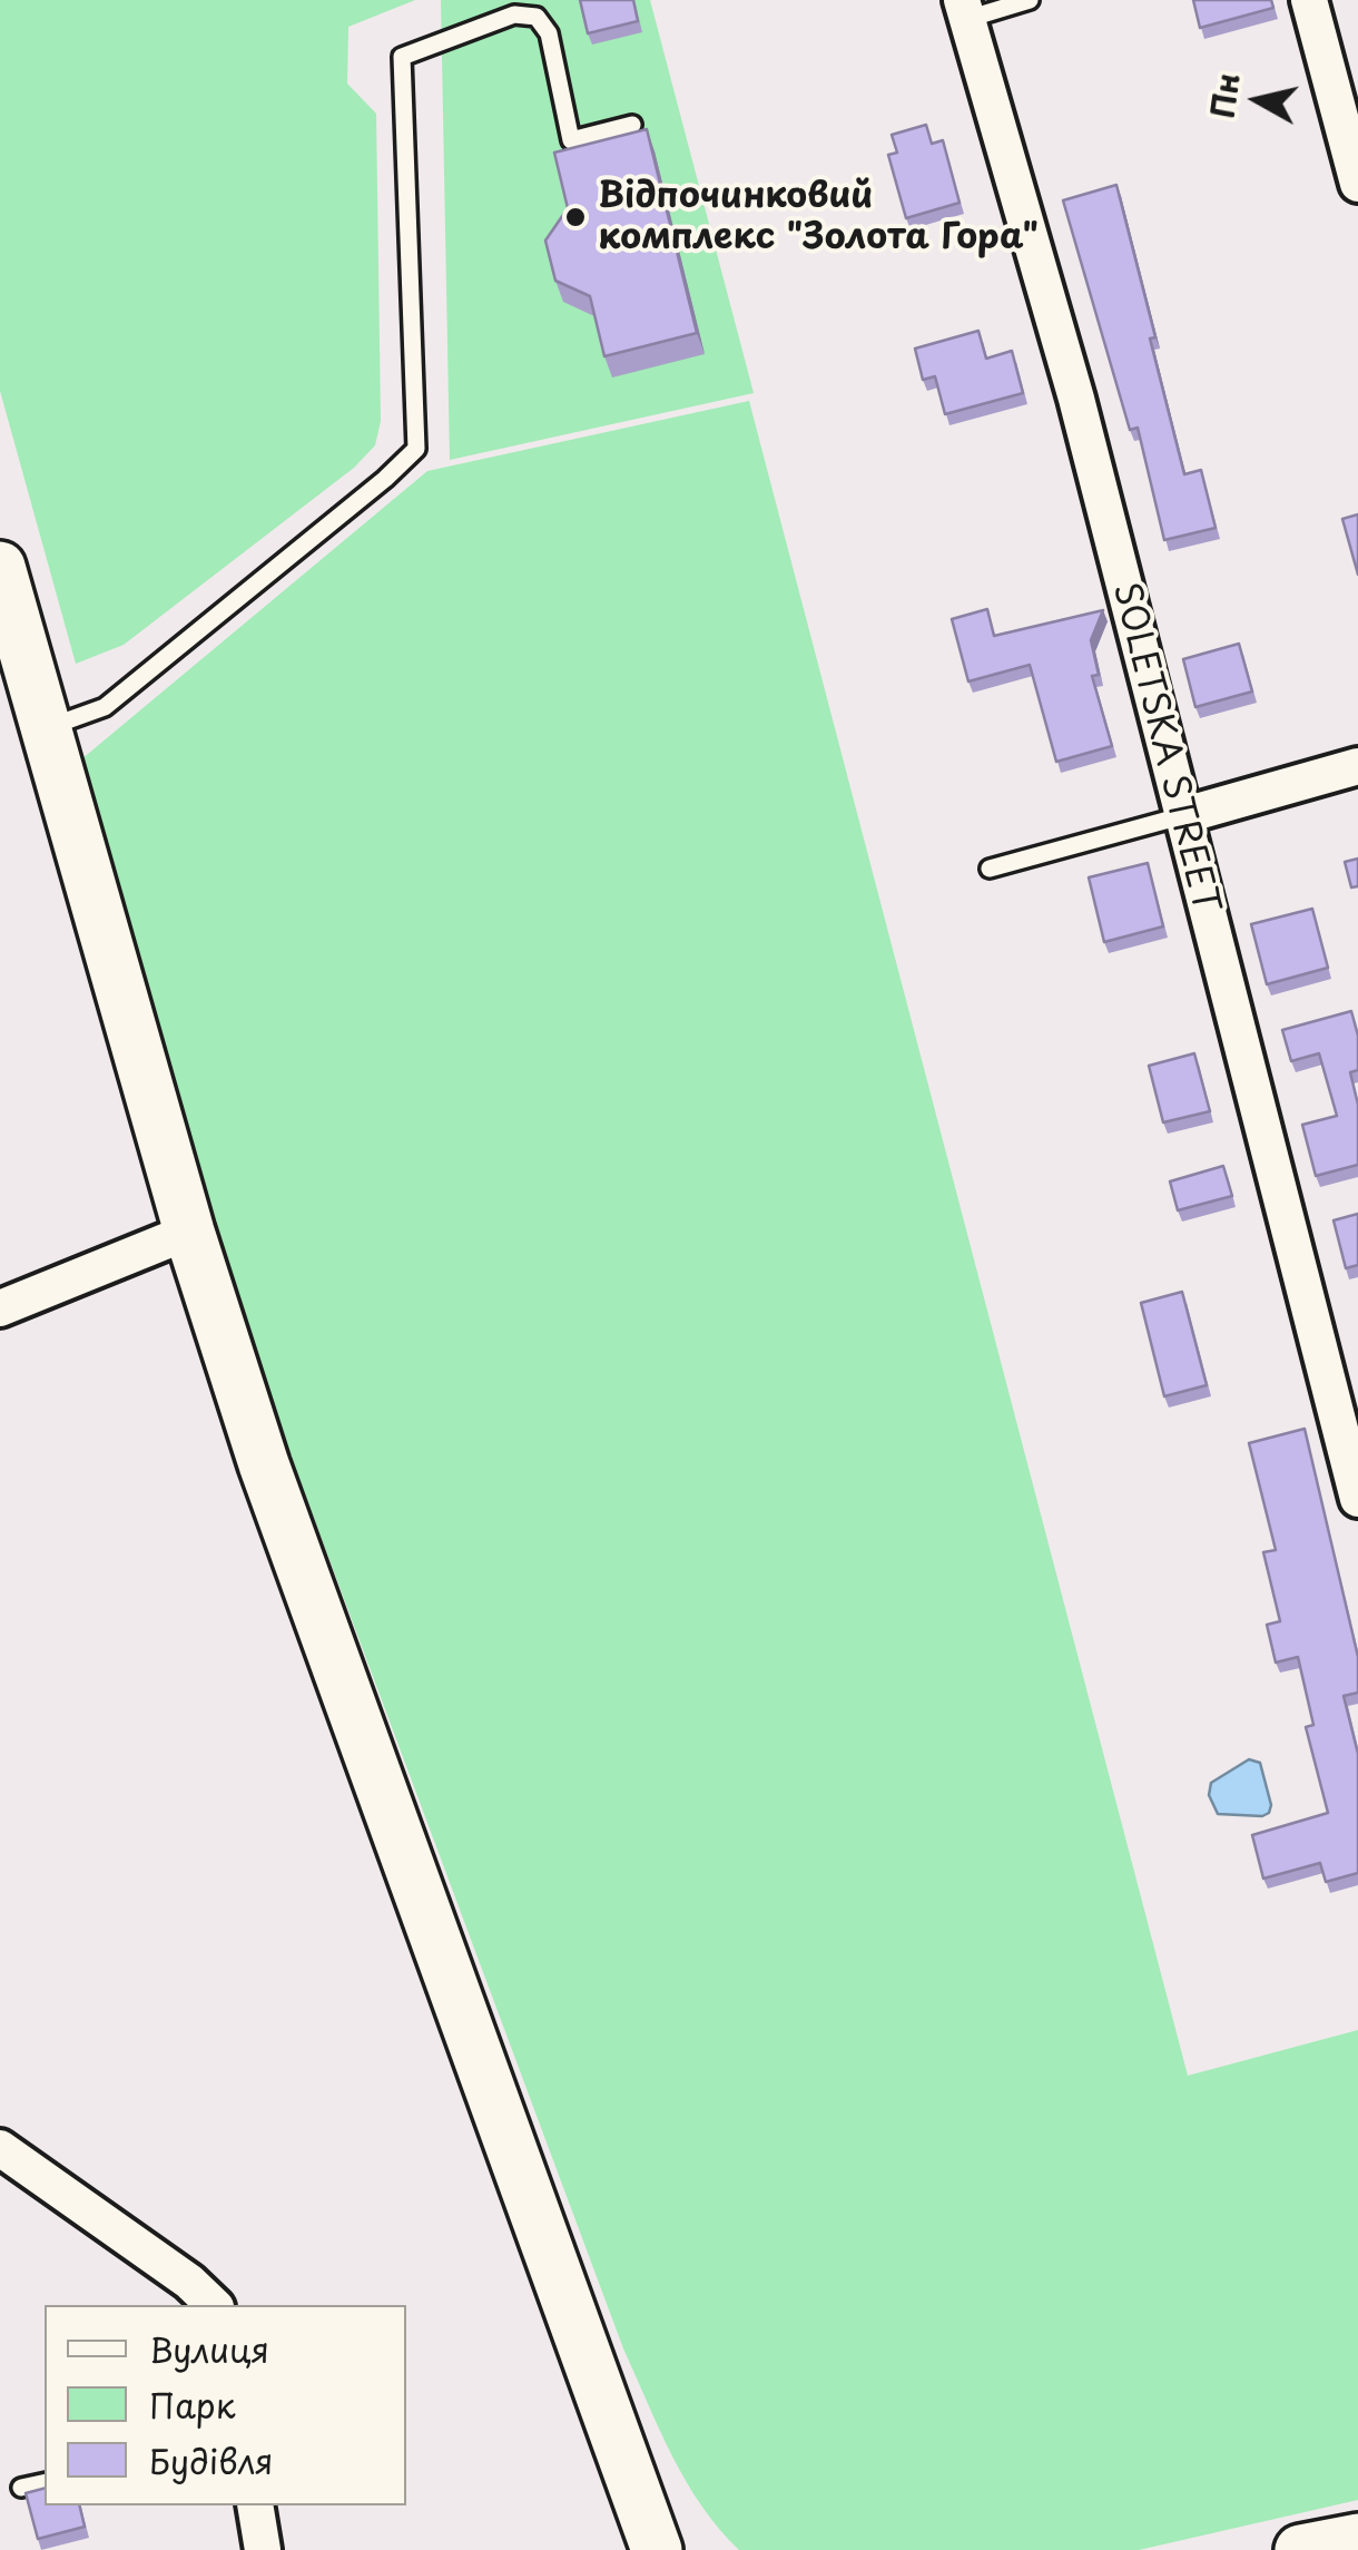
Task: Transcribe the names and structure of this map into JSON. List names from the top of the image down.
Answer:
{
  "streets": {
    "street": ["SOLETSKA STREET"]
  },
  "places": ["Відпочинковий комплекс \"Золота Гора\""],
  "legend": ["Вулиця", "Парк", "Будівля"],
  "north": "left"
}
